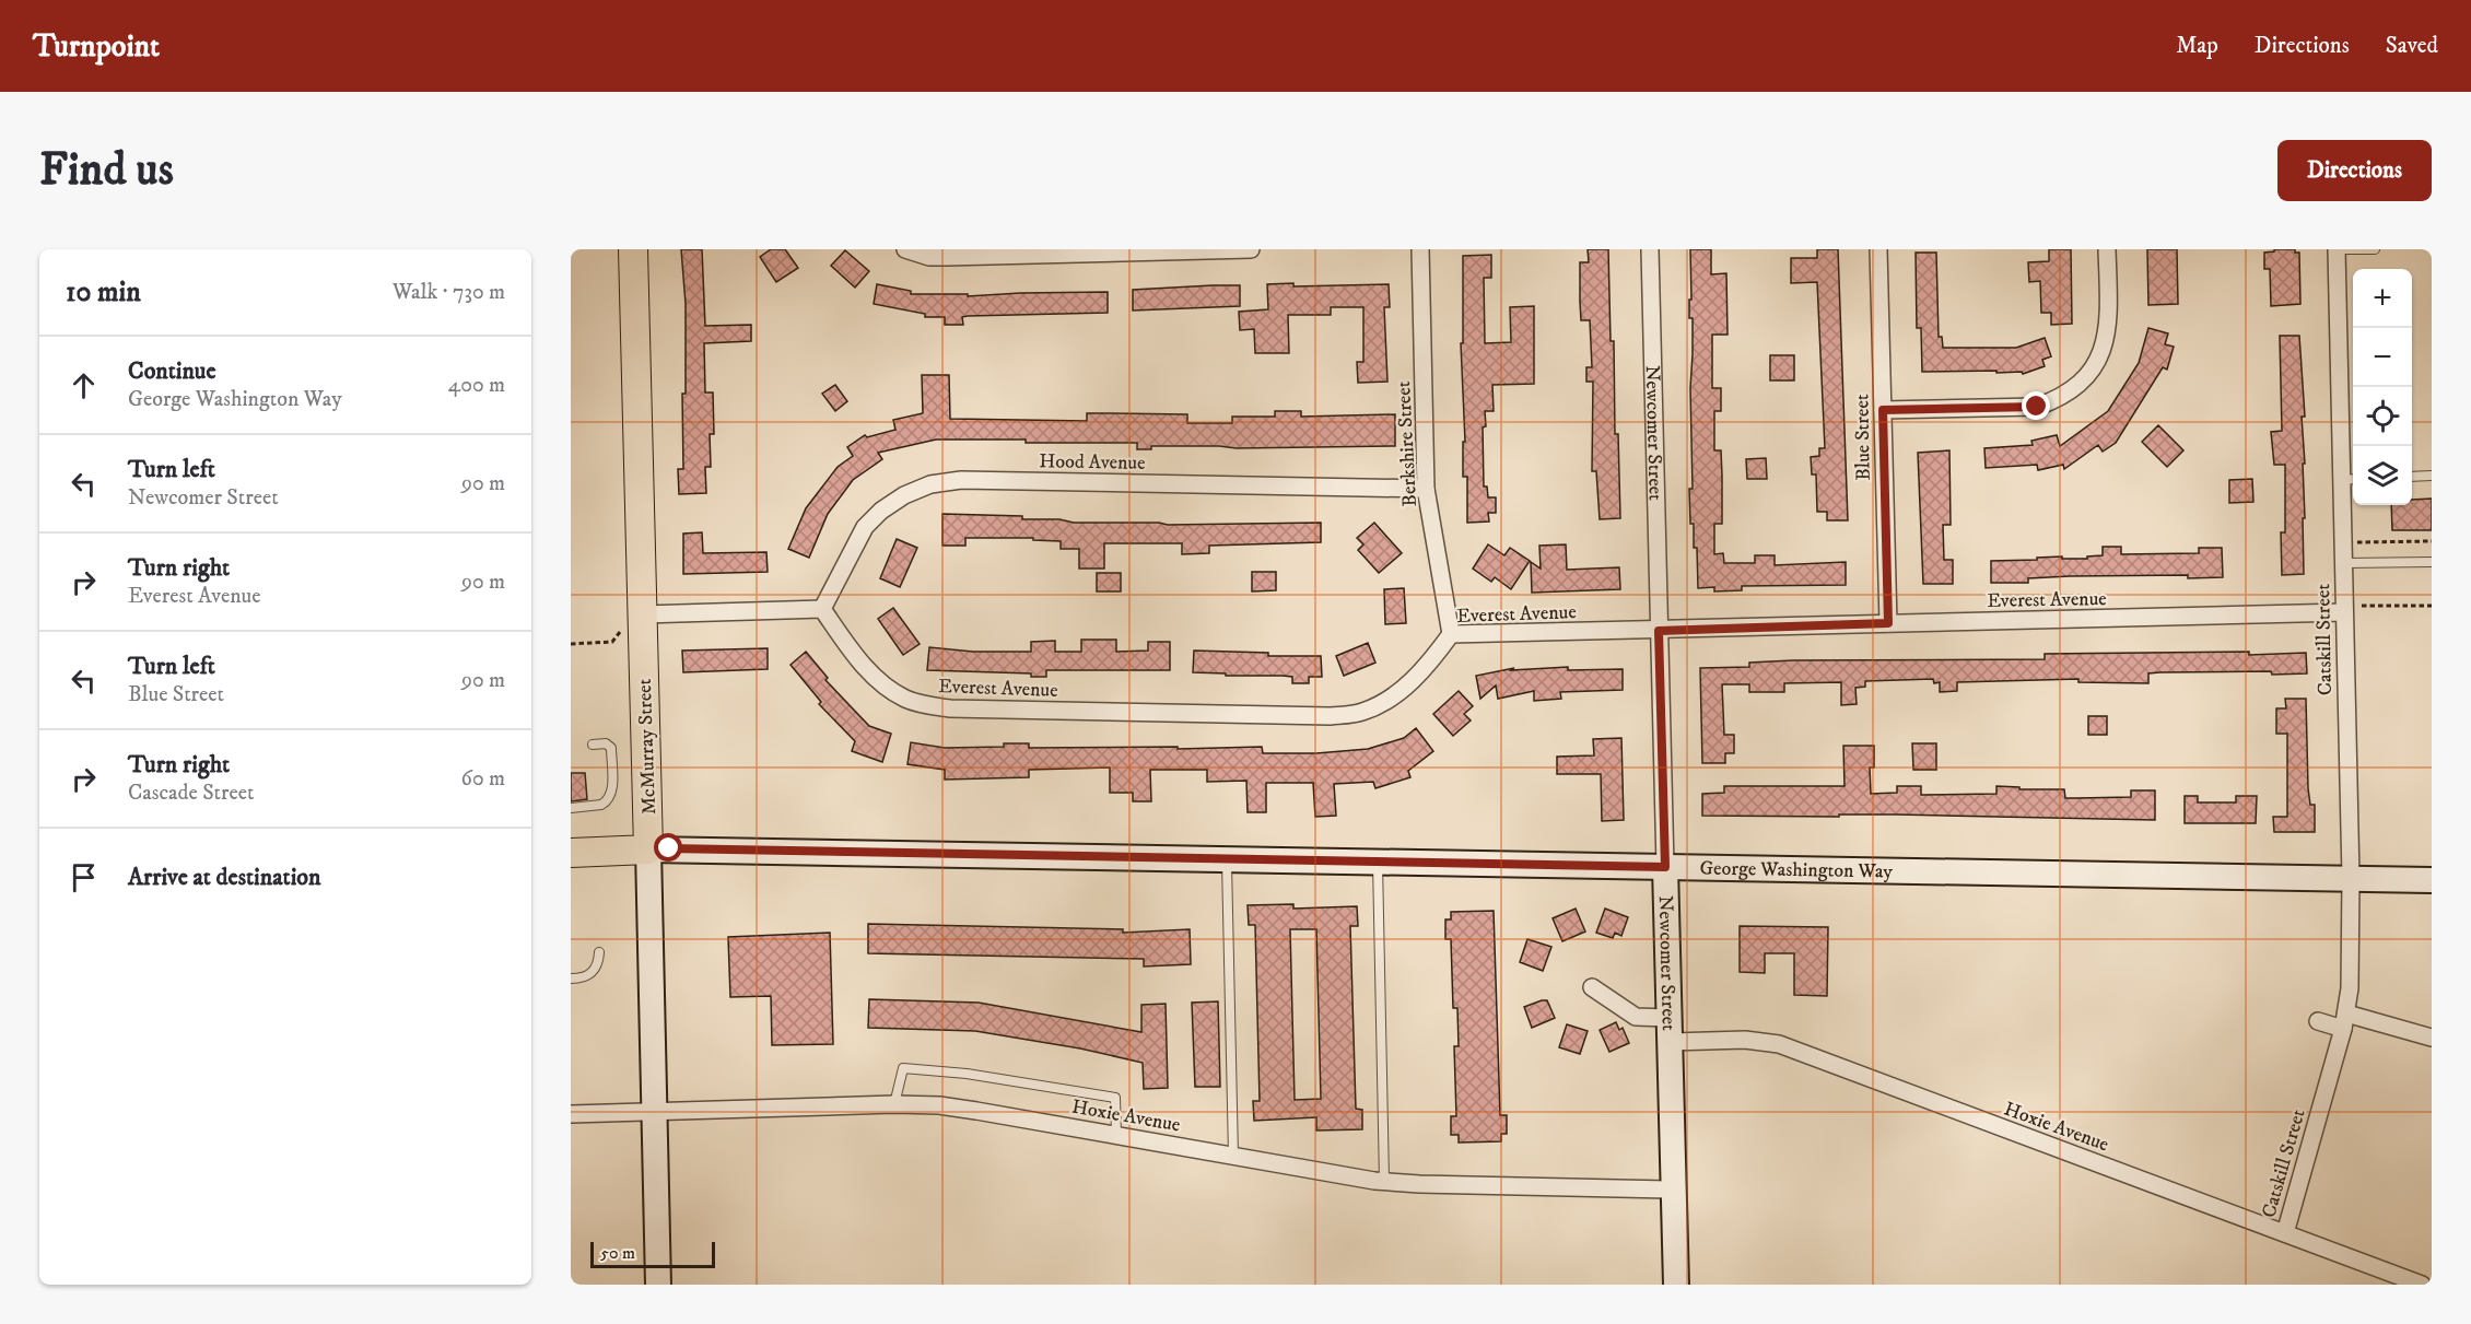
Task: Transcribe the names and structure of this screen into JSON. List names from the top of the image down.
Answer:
{
  "streets": {
    "main road": ["Newcomer Street", "McMurray Street", "George Washington Way"],
    "street": [
      "Blue Street",
      "Berkshire Street",
      "Hood Avenue",
      "Everest Avenue",
      "Catskill Street",
      "Hoxie Avenue"
    ]
  },
  "crossings": [
    ["Newcomer Street", "Everest Avenue"],
    ["Newcomer Street", "George Washington Way"],
    ["Newcomer Street", "Hoxie Avenue"],
    ["Blue Street", "Everest Avenue"],
    ["Berkshire Street", "Hood Avenue"],
    ["Berkshire Street", "Everest Avenue"],
    ["Hood Avenue", "Everest Avenue"],
    ["Everest Avenue", "Catskill Street"],
    ["Catskill Street", "George Washington Way"],
    ["Catskill Street", "Hoxie Avenue"],
    ["McMurray Street", "George Washington Way"],
    ["McMurray Street", "Hoxie Avenue"]
  ],
  "scale_bar": "50 m",
  "page": {
    "header": "Turnpoint",
    "nav": ["Map", "Directions", "Saved"],
    "buttons": "Directions",
    "title": "Find us",
    "heading": ["10 min", "Walk · 730 m"],
    "map_buttons": ["+", "−"],
    "list": [
      ["Continue", "George Washington Way", "400 m"],
      ["Turn left", "Newcomer Street", "90 m"],
      ["Turn right", "Everest Avenue", "90 m"],
      ["Turn left", "Blue Street", "90 m"],
      ["Turn right", "Cascade Street", "60 m"],
      "Arrive at destination"
    ],
    "scale": "50 m"
  }
}
